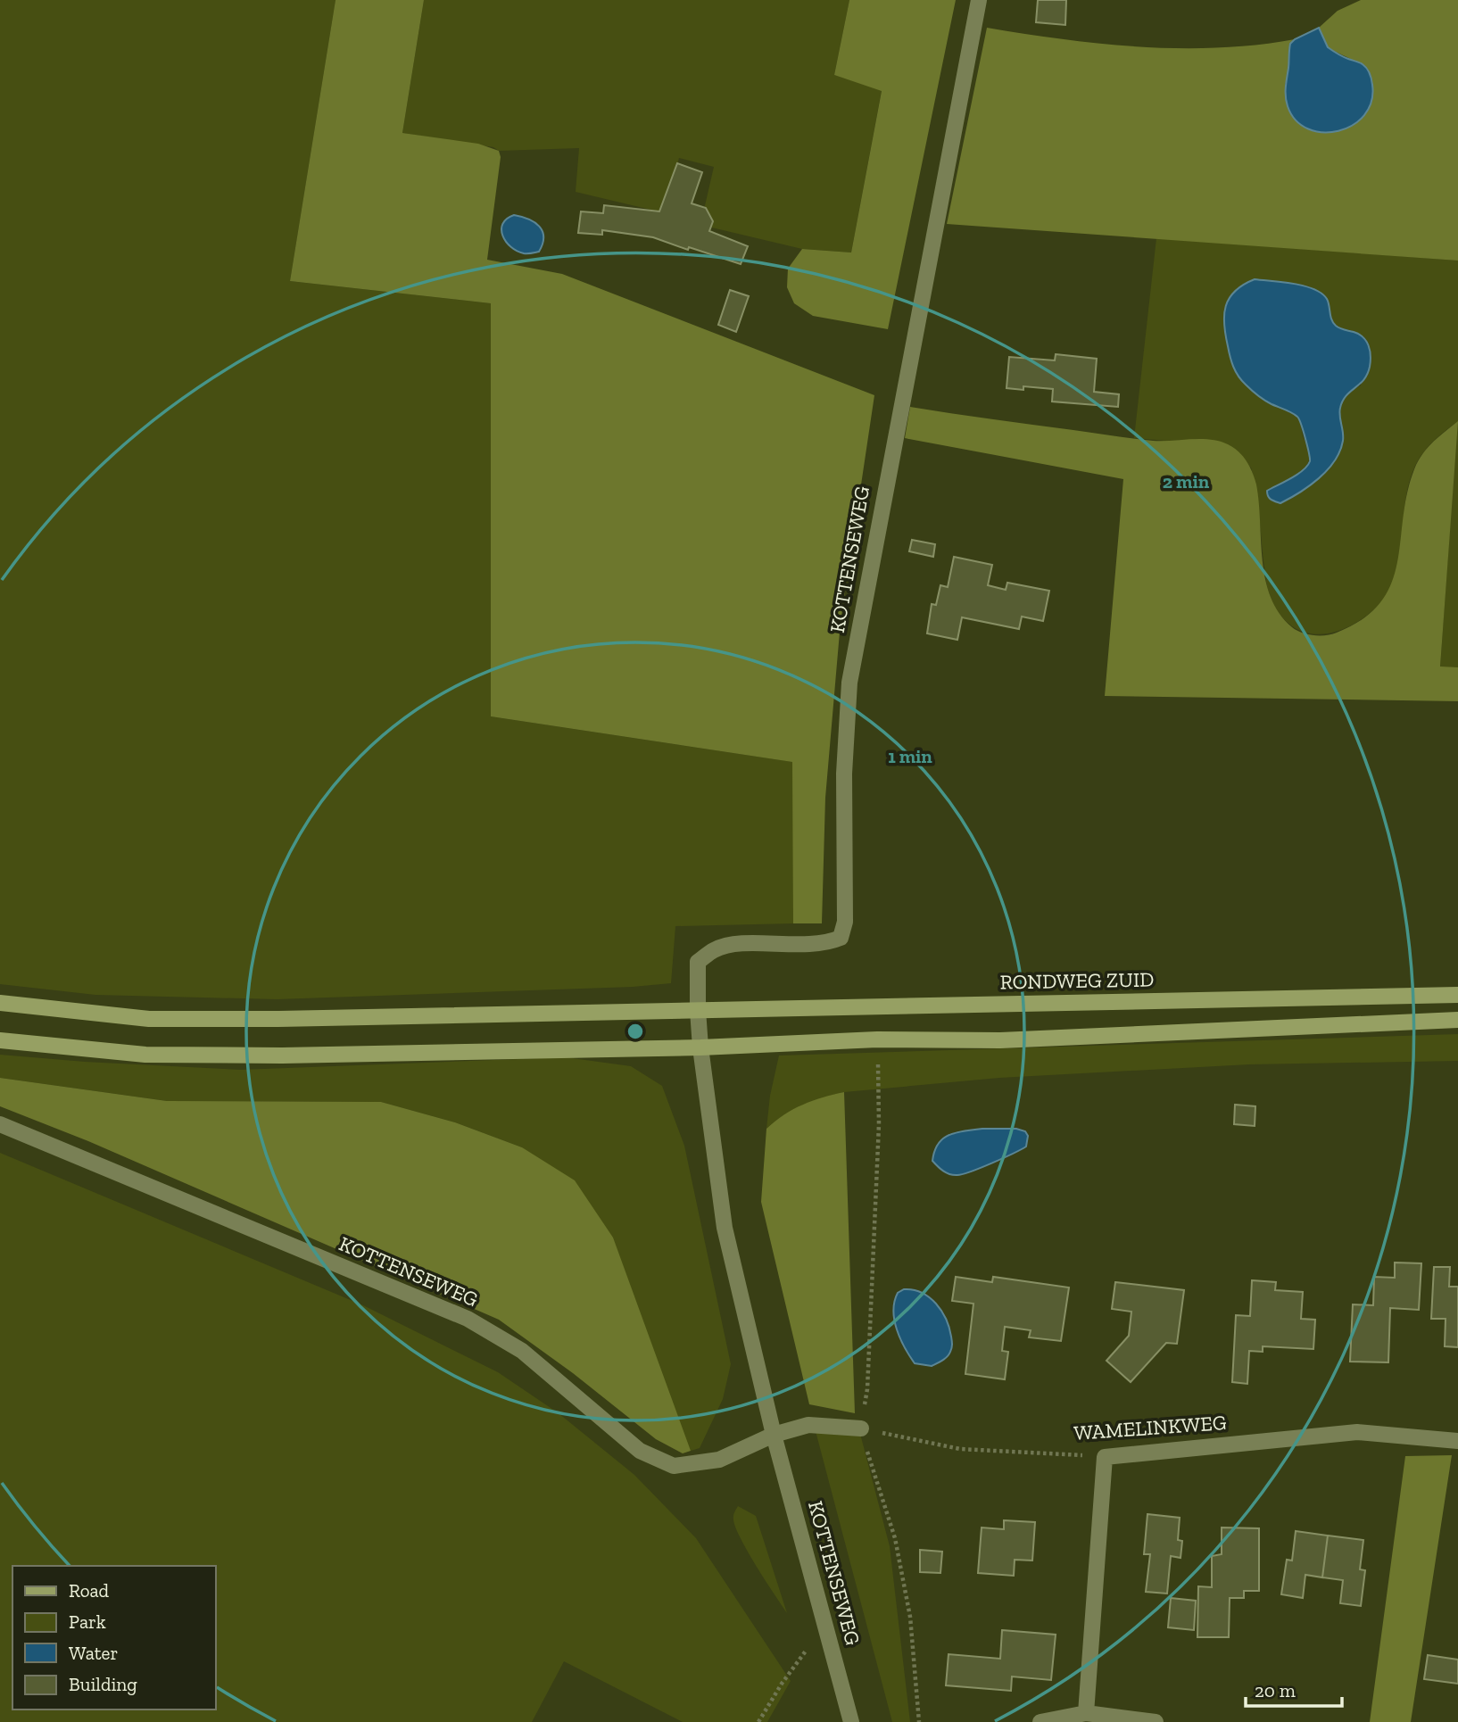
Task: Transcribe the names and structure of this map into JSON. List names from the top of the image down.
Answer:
{
  "streets": {
    "main road": ["RONDWEG ZUID"],
    "street": ["KOTTENSEWEG", "WAMELINKWEG"]
  },
  "crossings": [
    ["KOTTENSEWEG", "RONDWEG ZUID"]
  ],
  "legend": [
    "Road",
    "Park",
    "Water",
    "Building"
  ],
  "scale_bar": "20 m",
  "rings": ["2 min", "1 min"]
}
